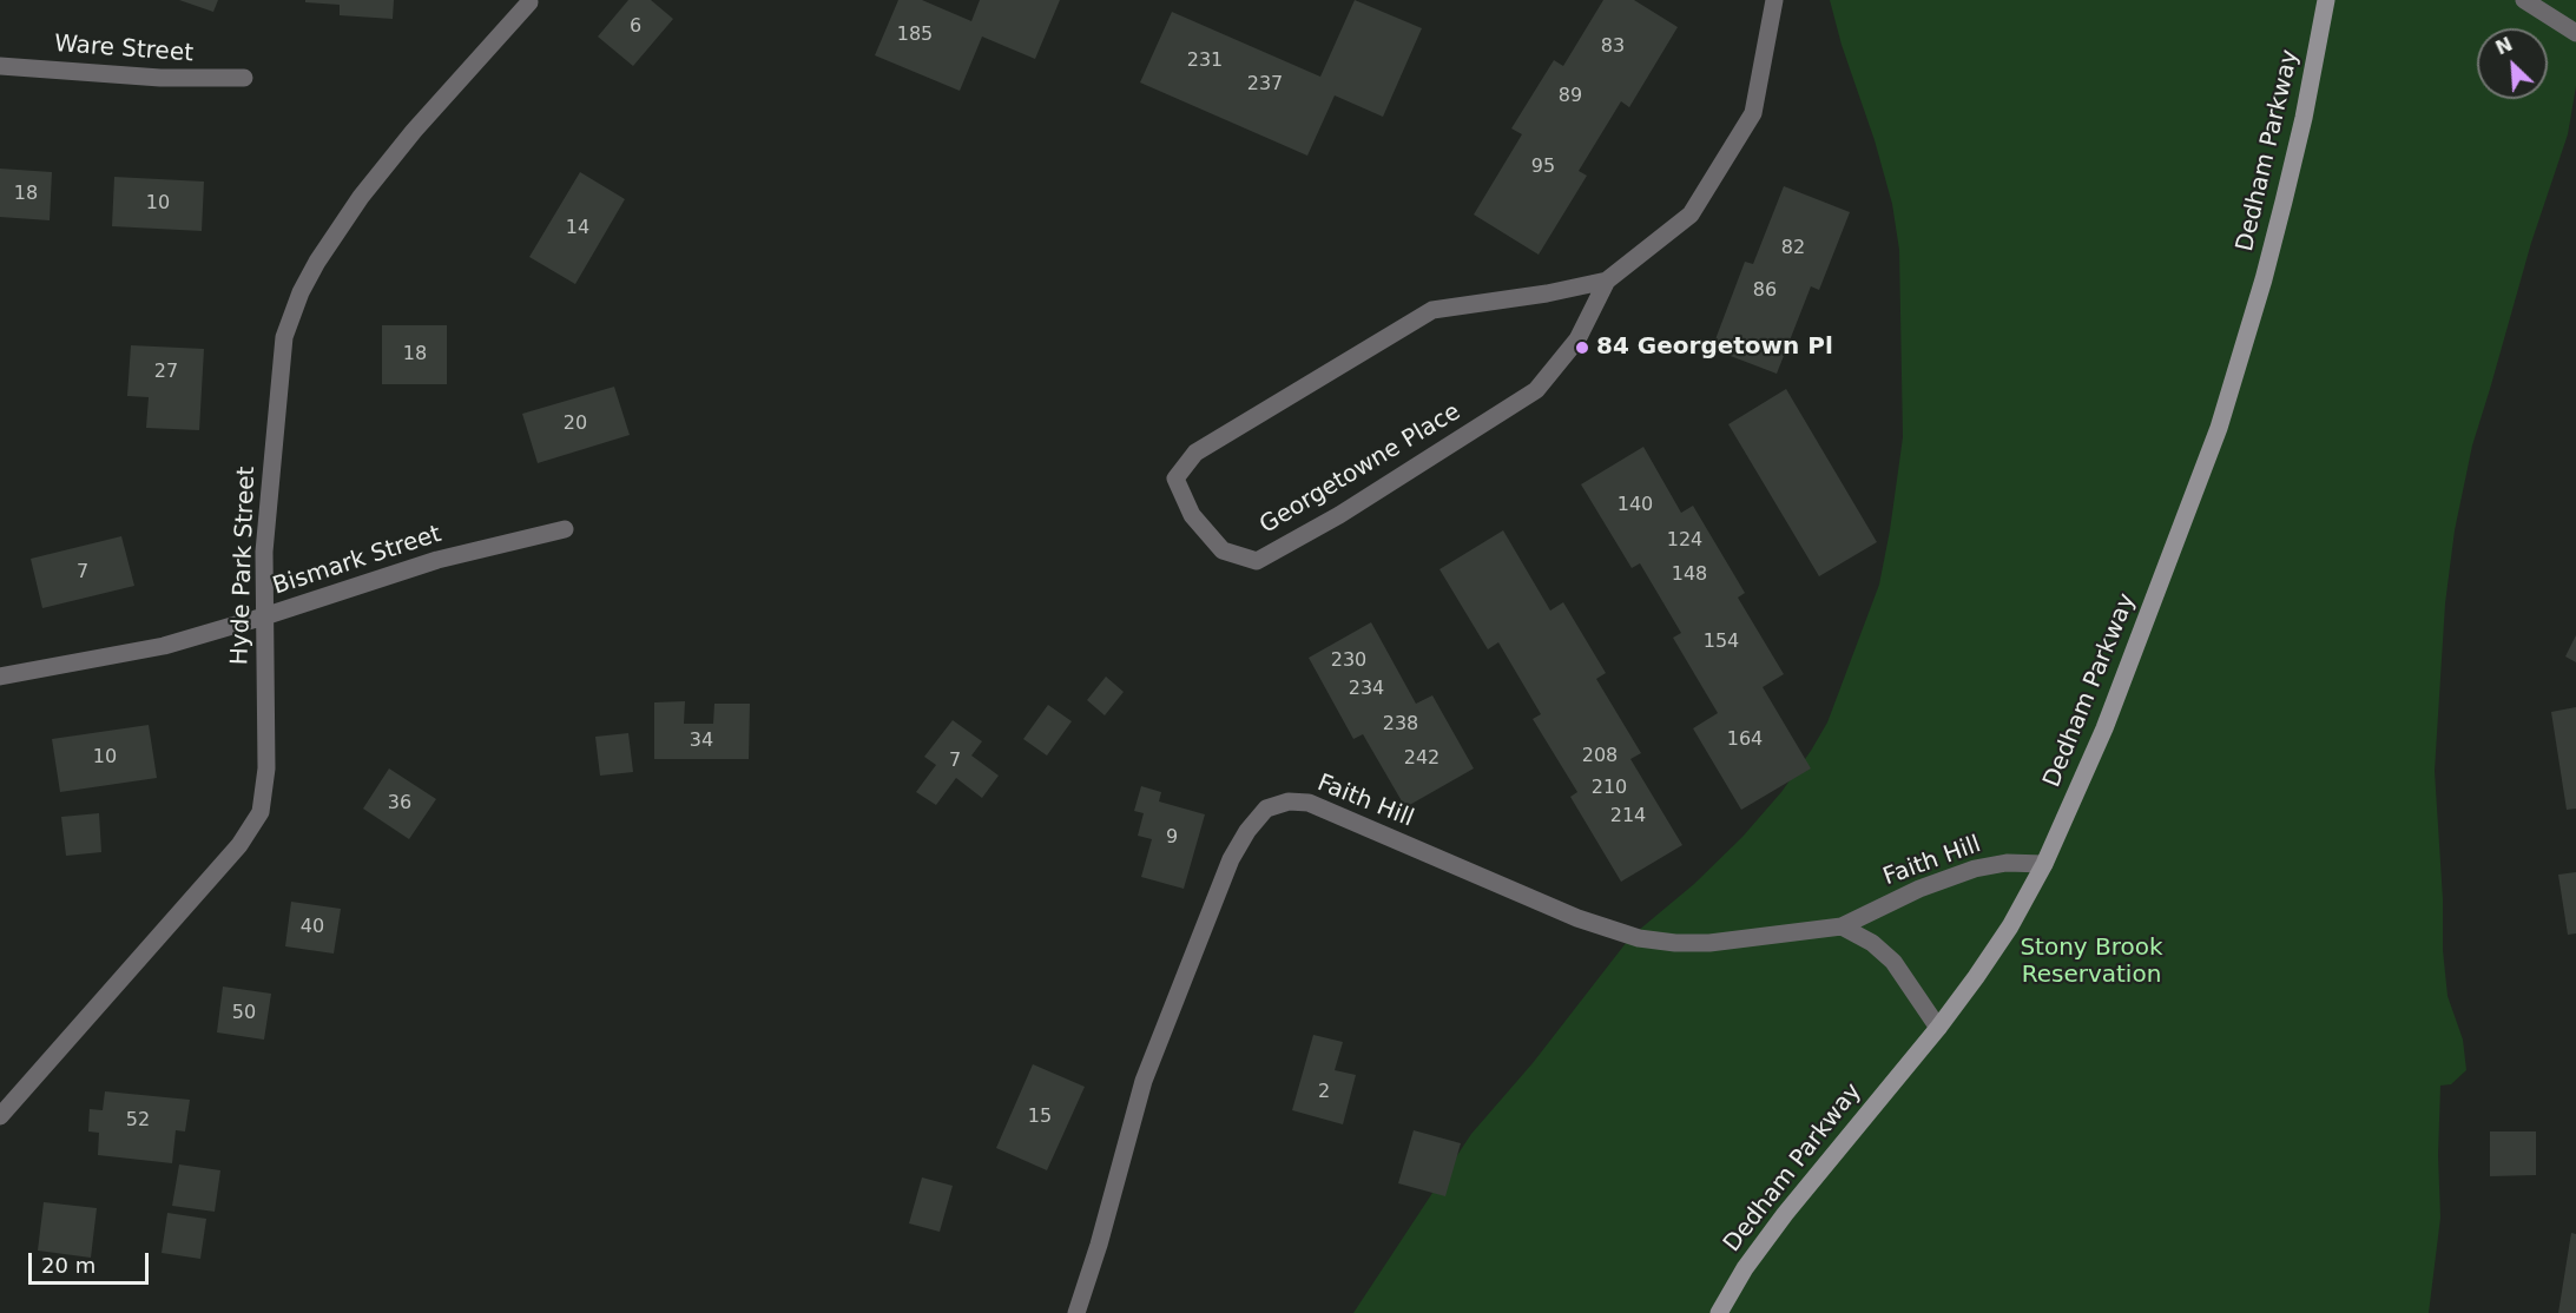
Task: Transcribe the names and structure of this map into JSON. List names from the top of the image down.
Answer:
{
  "streets": {
    "main road": ["Dedham Parkway"],
    "street": [
      "Ware Street",
      "Georgetowne Place",
      "Bismark Street",
      "Hyde Park Street",
      "Faith Hill"
    ]
  },
  "crossings": [
    ["Dedham Parkway", "Faith Hill"],
    ["Bismark Street", "Hyde Park Street"]
  ],
  "parks": ["Stony Brook Reservation"],
  "places": ["84 Georgetown Pl"],
  "house_numbers": [
    "6",
    "185",
    "83",
    "231",
    "237",
    "89",
    "95",
    "18",
    "10",
    "14",
    "82",
    "86",
    "18",
    "27",
    "20",
    "140",
    "124",
    "7",
    "148",
    "154",
    "230",
    "234",
    "238",
    "164",
    "34",
    "208",
    "10",
    "242",
    "7",
    "210",
    "36",
    "214",
    "9",
    "40",
    "50",
    "2",
    "15",
    "52"
  ],
  "scale_bar": "20 m",
  "north": "top left"
}
